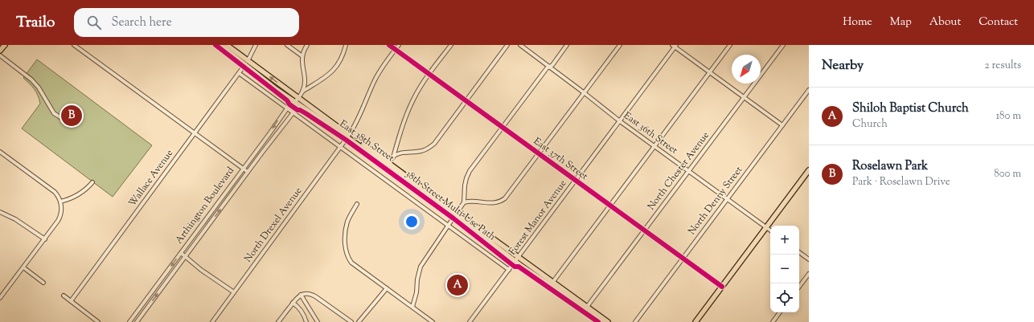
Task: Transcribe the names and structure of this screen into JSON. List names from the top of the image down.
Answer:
{
  "streets": {
    "main road": ["East 38th Street"],
    "street": [
      "East 36th Street",
      "East 37th Street",
      "North Chester Avenue",
      "Wallace Avenue",
      "North Denny Street",
      "Arthington Boulevard",
      "Forest Manor Avenue",
      "North Drexel Avenue"
    ],
    "cycle path": ["38th Street Multi-Use Path"]
  },
  "crossings": [
    ["East 36th Street", "North Chester Avenue"],
    ["East 36th Street", "North Denny Street"],
    ["East 36th Street", "Forest Manor Avenue"],
    ["East 38th Street", "North Chester Avenue"],
    ["East 38th Street", "Wallace Avenue"],
    ["East 38th Street", "Arthington Boulevard"],
    ["East 38th Street", "Forest Manor Avenue"],
    ["East 38th Street", "North Drexel Avenue"],
    ["East 37th Street", "North Chester Avenue"],
    ["East 37th Street", "North Denny Street"],
    ["East 37th Street", "Forest Manor Avenue"],
    ["East 37th Street", "North Drexel Avenue"]
  ],
  "north": "bottom left",
  "page": {
    "header": "Trailo",
    "search": "Search here",
    "nav": [
      "Home",
      "Map",
      "About",
      "Contact"
    ],
    "heading": ["Nearby", "2 results"],
    "list": [
      {
        "mark": "A",
        "name": "Shiloh Baptist Church",
        "note": "Church",
        "value": "180 m"
      },
      {
        "mark": "B",
        "name": "Roselawn Park",
        "note": "Park · Roselawn Drive",
        "value": "800 m"
      }
    ],
    "pins": ["B", "A"],
    "map_buttons": ["+", "−"]
  }
}
